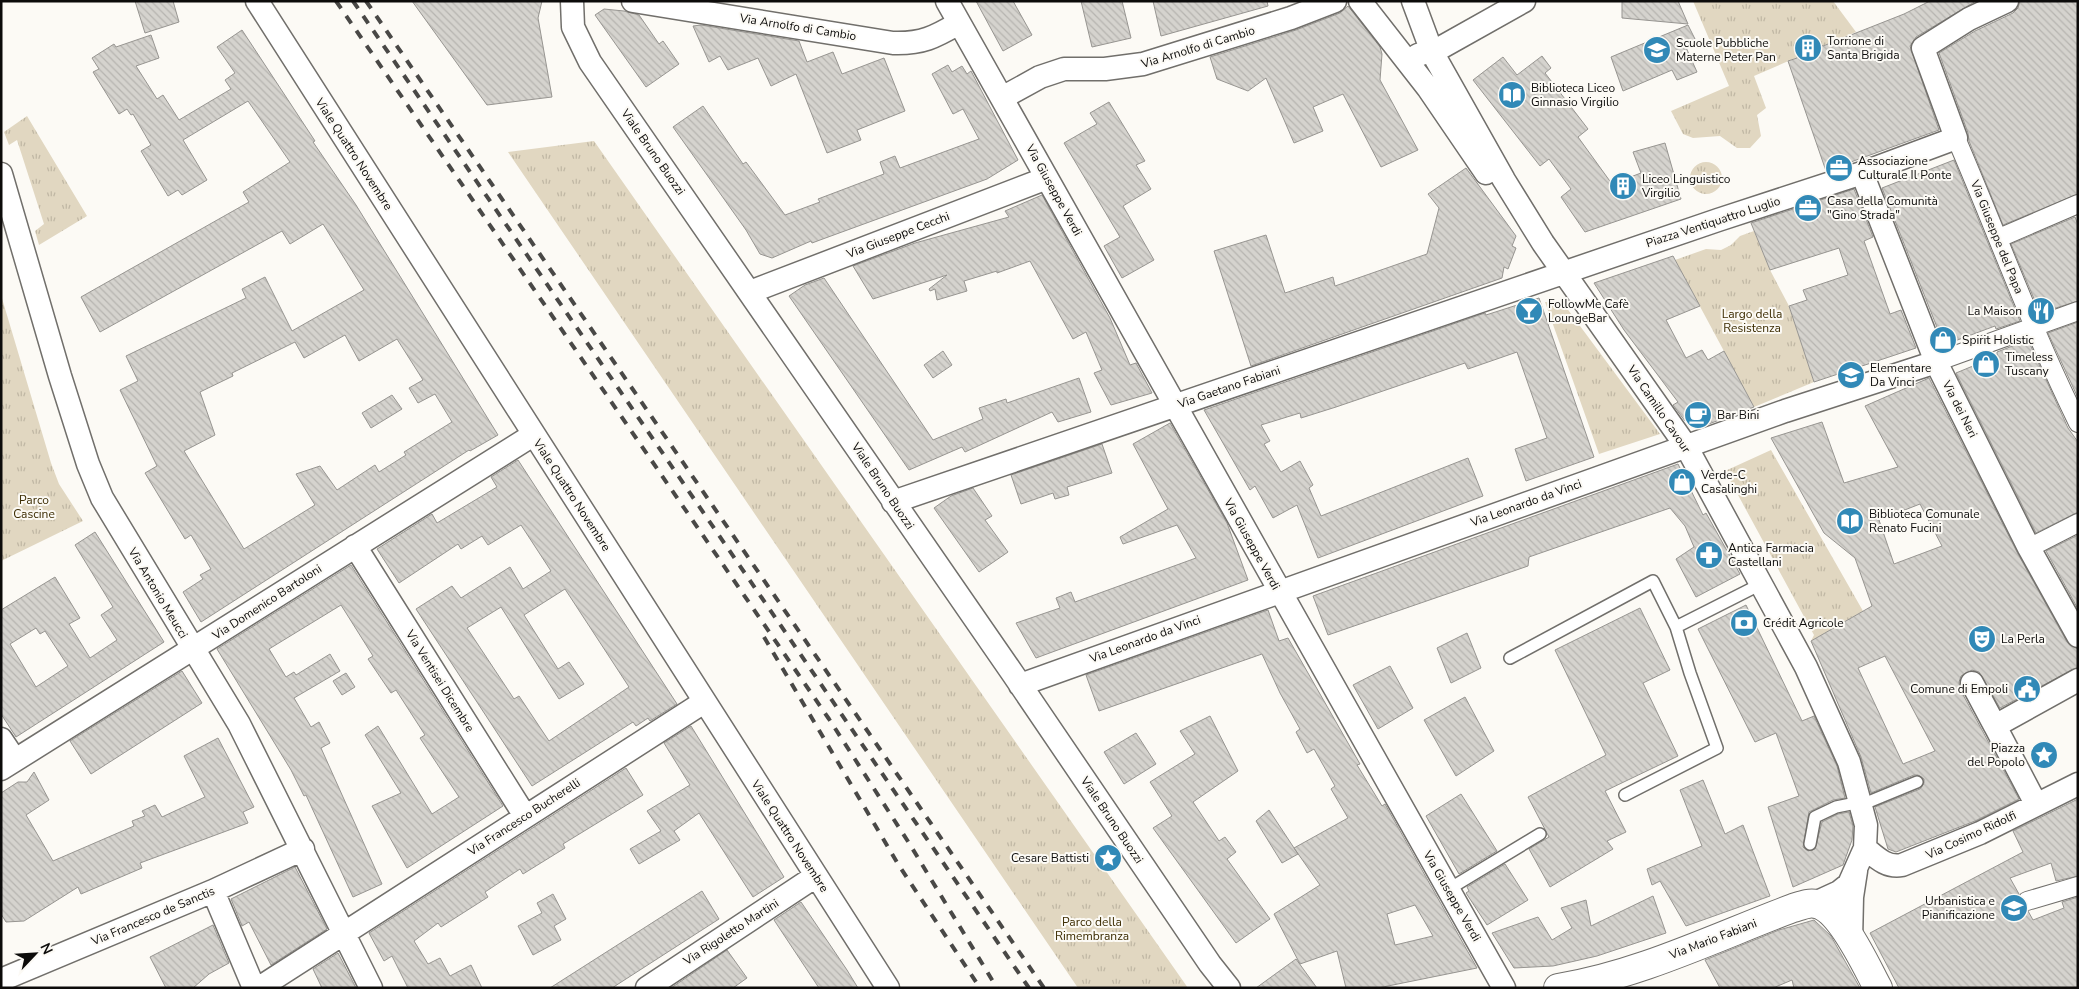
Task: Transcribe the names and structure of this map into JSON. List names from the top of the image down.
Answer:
{
  "streets": {
    "main road": ["Via Mario Fabiani"],
    "street": [
      "Via Arnolfo di Cambio",
      "Viale Bruno Buozzi",
      "Viale Quattro Novembre",
      "Via Giuseppe Verdi",
      "Piazza Ventiquattro Luglio",
      "Via Giuseppe Cecchi",
      "Via Giuseppe del Papa",
      "Via Gaetano Fabiani",
      "Via Camillo Cavour",
      "Via dei Neri",
      "Via Leonardo da Vinci",
      "Via Antonio Meucci",
      "Via Domenico Bartoloni",
      "Via Ventisei Dicembre",
      "Via Francesco Bucherelli",
      "Via Cosimo Ridolfi",
      "Via Francesco de Sanctis",
      "Via Rigoletto Martini"
    ]
  },
  "crossings": [
    ["Via Arnolfo di Cambio", "Via Giuseppe Verdi"],
    ["Viale Bruno Buozzi", "Via Giuseppe Cecchi"],
    ["Viale Bruno Buozzi", "Via Gaetano Fabiani"],
    ["Viale Bruno Buozzi", "Via Leonardo da Vinci"],
    ["Viale Quattro Novembre", "Via Domenico Bartoloni"],
    ["Viale Quattro Novembre", "Via Francesco Bucherelli"],
    ["Viale Quattro Novembre", "Via Rigoletto Martini"],
    ["Via Giuseppe Verdi", "Via Giuseppe Cecchi"],
    ["Via Giuseppe Verdi", "Via Gaetano Fabiani"],
    ["Via Giuseppe Verdi", "Via Leonardo da Vinci"],
    ["Piazza Ventiquattro Luglio", "Via Giuseppe del Papa"],
    ["Piazza Ventiquattro Luglio", "Via Gaetano Fabiani"],
    ["Piazza Ventiquattro Luglio", "Via Camillo Cavour"],
    ["Piazza Ventiquattro Luglio", "Via dei Neri"],
    ["Via Giuseppe del Papa", "Via Leonardo da Vinci"],
    ["Via Gaetano Fabiani", "Via Camillo Cavour"],
    ["Via Camillo Cavour", "Via Leonardo da Vinci"],
    ["Via Camillo Cavour", "Via Cosimo Ridolfi"],
    ["Via Camillo Cavour", "Via Mario Fabiani"],
    ["Via dei Neri", "Via Leonardo da Vinci"],
    ["Via Antonio Meucci", "Via Domenico Bartoloni"],
    ["Via Antonio Meucci", "Via Francesco Bucherelli"],
    ["Via Antonio Meucci", "Via Francesco de Sanctis"],
    ["Via Domenico Bartoloni", "Via Ventisei Dicembre"],
    ["Via Ventisei Dicembre", "Via Francesco Bucherelli"]
  ],
  "parks": ["Largo della Resistenza", "Parco Cascine", "Parco della Rimembranza"],
  "places": {
    "building": ["Torrione di Santa Brigida", "Liceo Linguistico Virgilio"],
    "school or university": ["Scuole Pubbliche Materne Peter Pan", "Elementare Da Vinci", "Urbanistica e Pianificazione"],
    "library": ["Biblioteca Liceo Ginnasio Virgilio", "Biblioteca Comunale Renato Fucini"],
    "office": ["Associazione Culturale Il Ponte", "Casa della Comunità \"Gino Strada\""],
    "bar": ["FollowMe Cafè LoungeBar"],
    "restaurant": ["La Maison"],
    "shop": ["Spirit Holistic", "Timeless Tuscany", "Verde-C Casalinghi"],
    "cafe": ["Bar Bini"],
    "pharmacy": ["Antica Farmacia Castellani"],
    "bank": ["Crédit Agricole"],
    "theatre": ["La Perla"],
    "public building": ["Comune di Empoli"],
    "place": ["Piazza del Popolo", "Cesare Battisti"]
  },
  "north": "top right"
}
